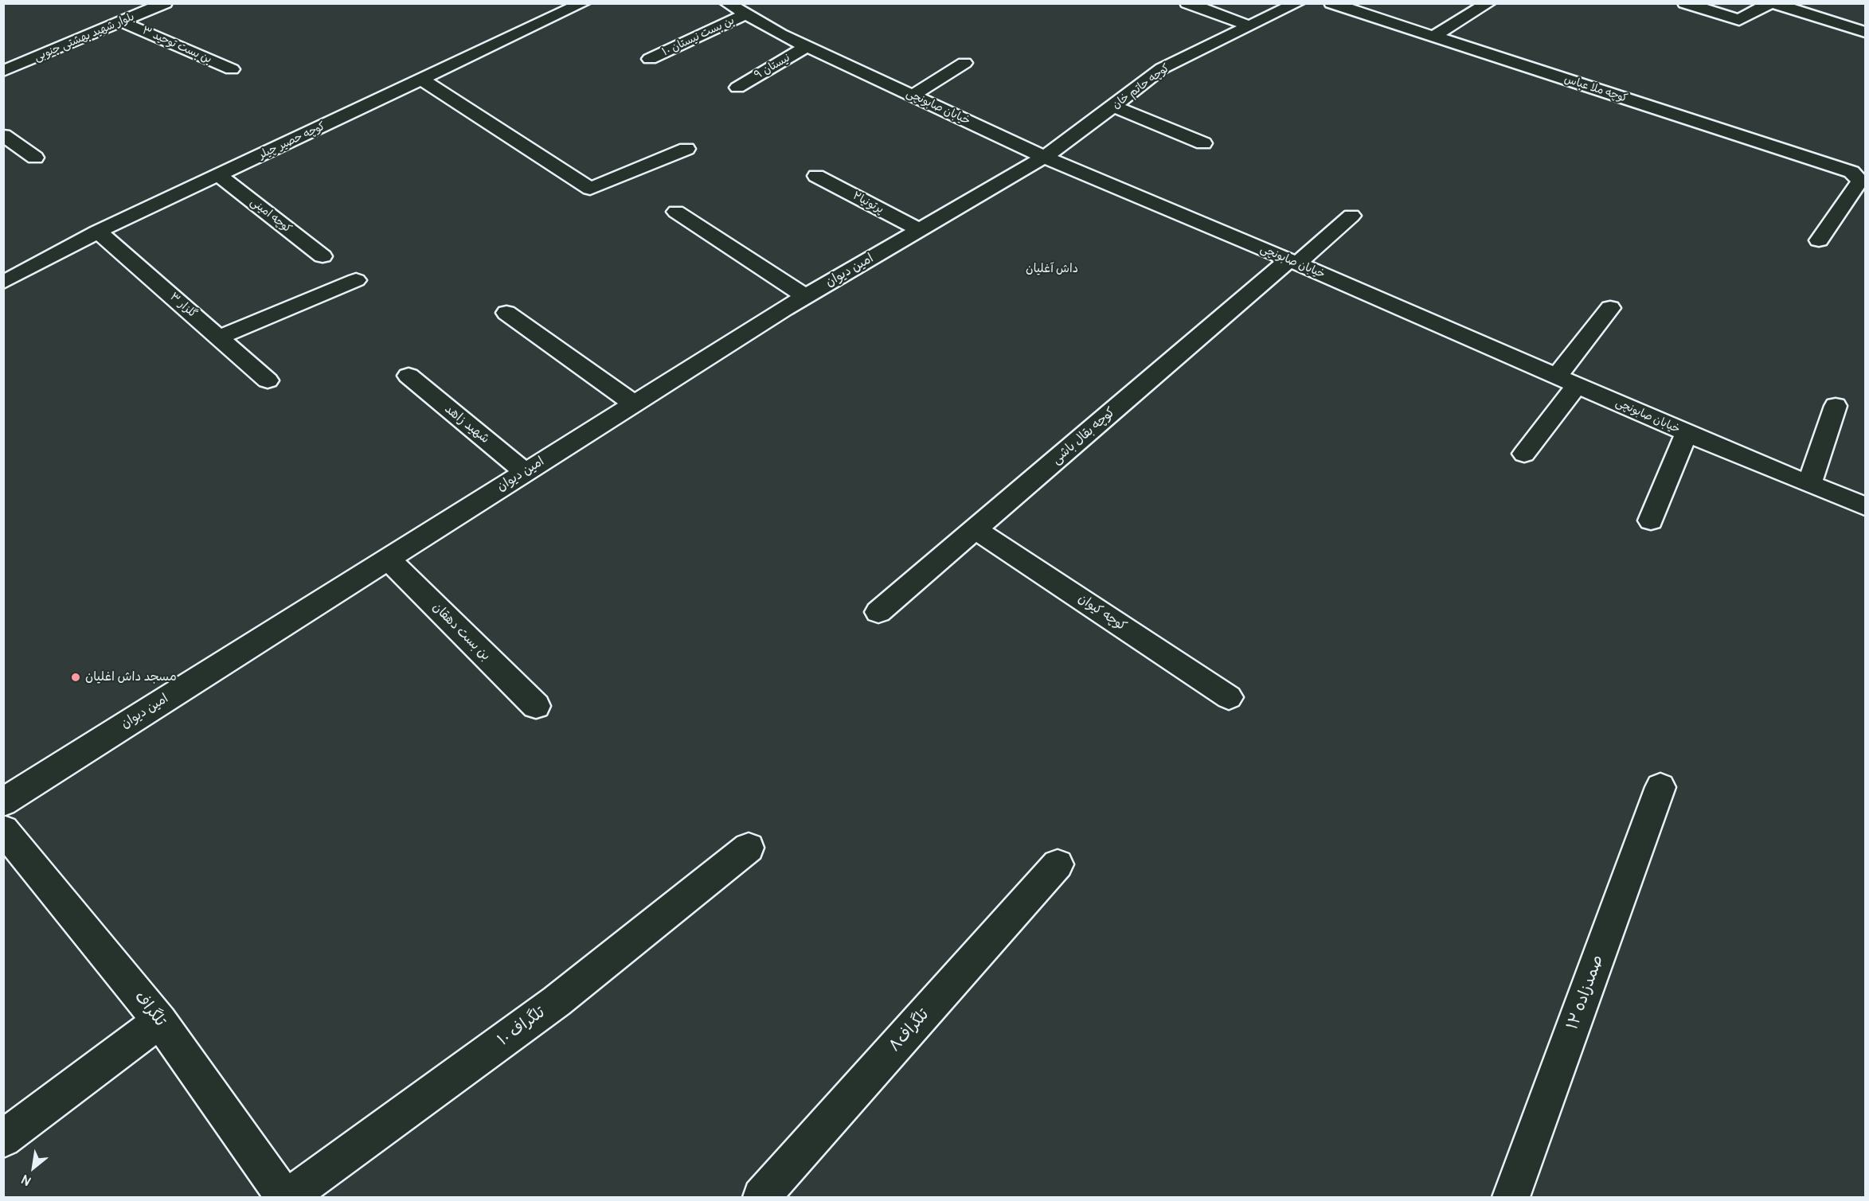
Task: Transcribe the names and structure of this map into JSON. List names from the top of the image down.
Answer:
{
  "streets": {
    "street": [
      "بن بست نیستان ۱۰",
      "بلوار شهید بهشتی جنوبی",
      "۳ بن بست توحید",
      "نیستان ۹",
      "کوچه حاتم خان",
      "کوچه ملا عباس",
      "خیابان صابونچی",
      "کوچه حصیر چیلر",
      "پرتونیا۲",
      "کوچه امینی",
      "امین دیوان",
      "گلزار ۳",
      "شهید زاهد",
      "کوچه بقال باشی",
      "کوچه کیوان",
      "بن بست دهقان",
      "صمدزاده ۱۲",
      "تلگراف",
      "تلگراف ۱۰",
      "تلگراف۸"
    ]
  },
  "crossings": [
    ["بن بست نیستان ۱۰", "خیابان صابونچی"],
    ["بلوار شهید بهشتی جنوبی", "۳ بن بست توحید"],
    ["نیستان ۹", "خیابان صابونچی"],
    ["کوچه حاتم خان", "خیابان صابونچی"],
    ["کوچه حاتم خان", "امین دیوان"],
    ["خیابان صابونچی", "امین دیوان"],
    ["خیابان صابونچی", "کوچه بقال باشی"],
    ["کوچه حصیر چیلر", "کوچه امینی"],
    ["کوچه حصیر چیلر", "گلزار ۳"],
    ["پرتونیا۲", "امین دیوان"],
    ["امین دیوان", "شهید زاهد"],
    ["امین دیوان", "بن بست دهقان"],
    ["کوچه بقال باشی", "کوچه کیوان"]
  ],
  "districts": ["داش آغلیان"],
  "places": ["مسجد داش اغلیان"],
  "north": "bottom left"
}
